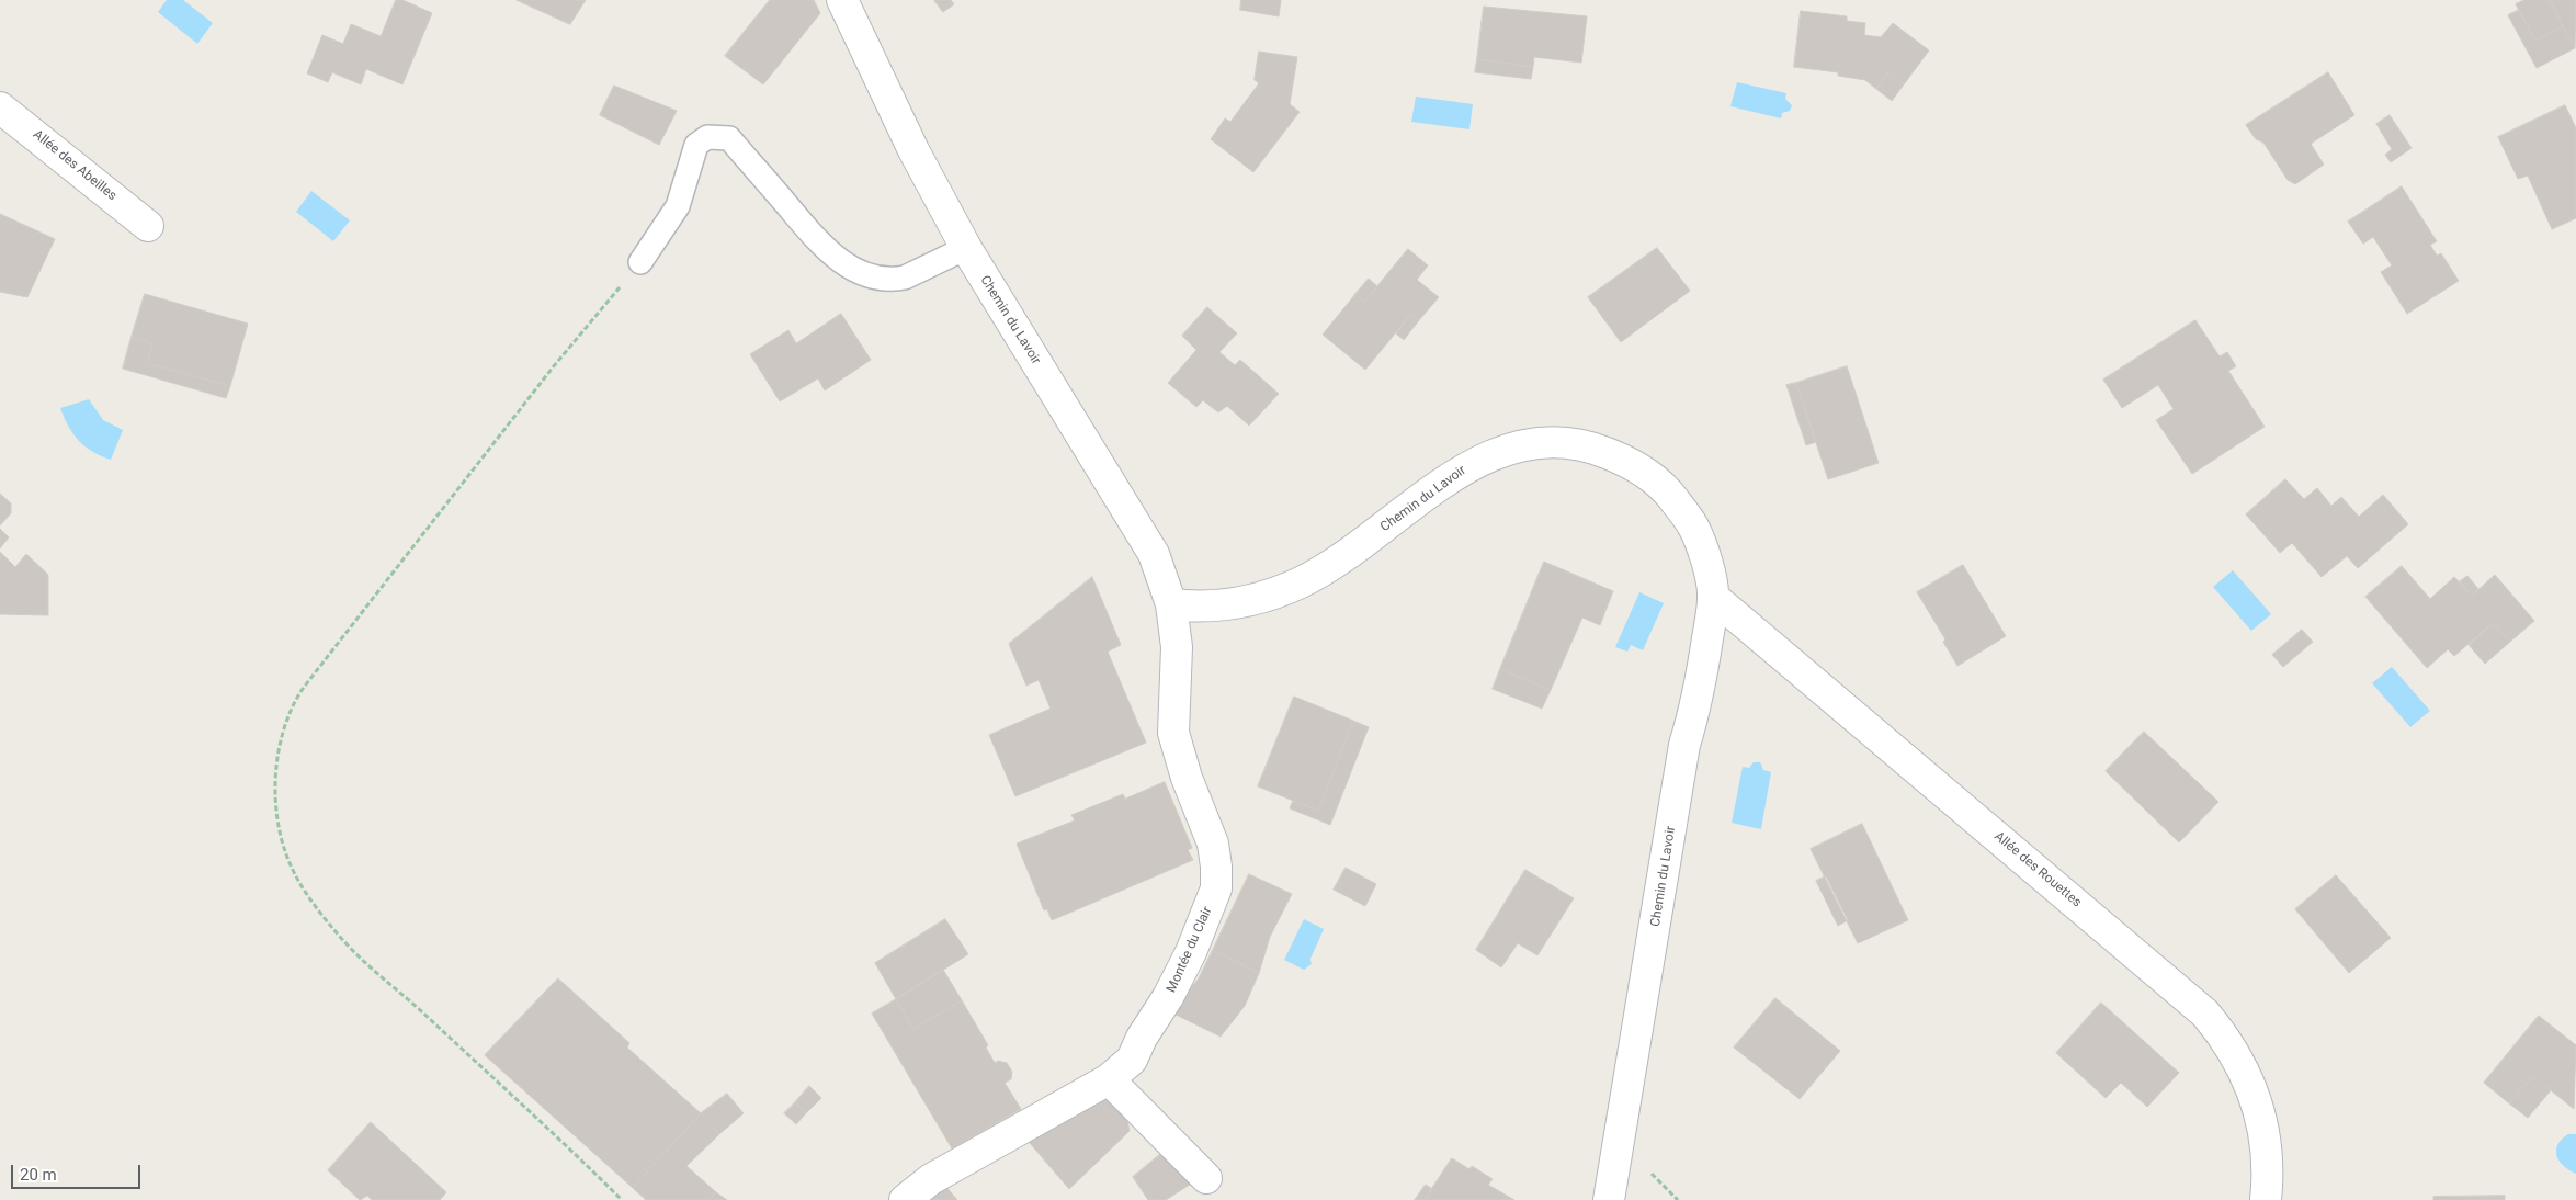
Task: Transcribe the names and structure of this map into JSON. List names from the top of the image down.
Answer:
{
  "streets": {
    "street": [
      "Allée des Abeilles",
      "Chemin du Lavoir",
      "Allée des Rouettes",
      "Montée du Clair"
    ]
  },
  "crossings": [
    ["Chemin du Lavoir", "Allée des Rouettes"],
    ["Chemin du Lavoir", "Montée du Clair"]
  ],
  "scale_bar": "20 m"
}
